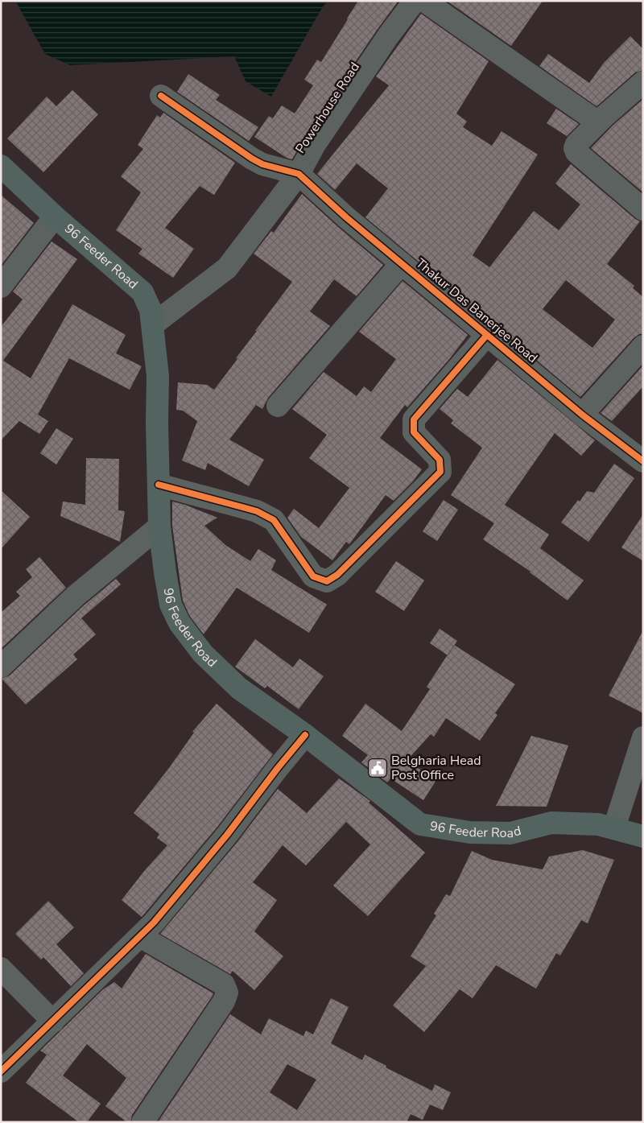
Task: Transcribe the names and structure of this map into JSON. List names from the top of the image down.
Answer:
{
  "streets": {
    "main road": ["96 Feeder Road"],
    "street": ["Powerhouse Road", "Thakur Das Banerjee Road"]
  },
  "crossings": [
    ["Powerhouse Road", "96 Feeder Road"],
    ["Powerhouse Road", "Thakur Das Banerjee Road"]
  ],
  "places": {
    "public building": ["Belgharia Head Post Office"]
  }
}
